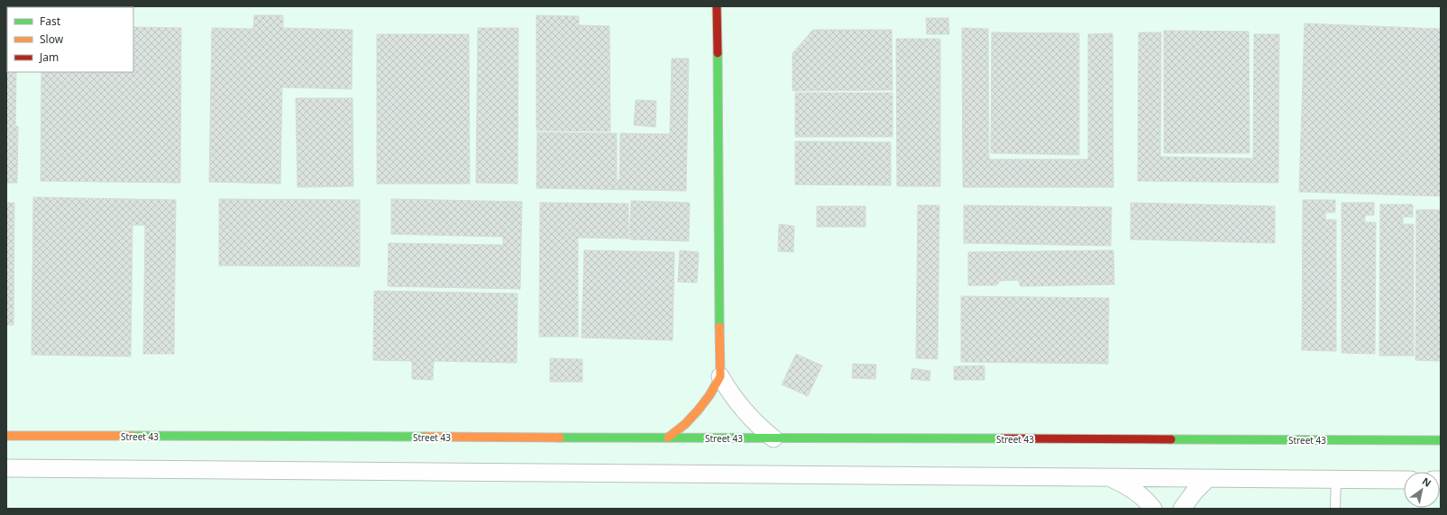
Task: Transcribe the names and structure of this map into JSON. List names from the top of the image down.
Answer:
{
  "streets": {
    "street": ["Street 43"]
  },
  "legend": ["Fast", "Slow", "Jam"],
  "north": "top right"
}
